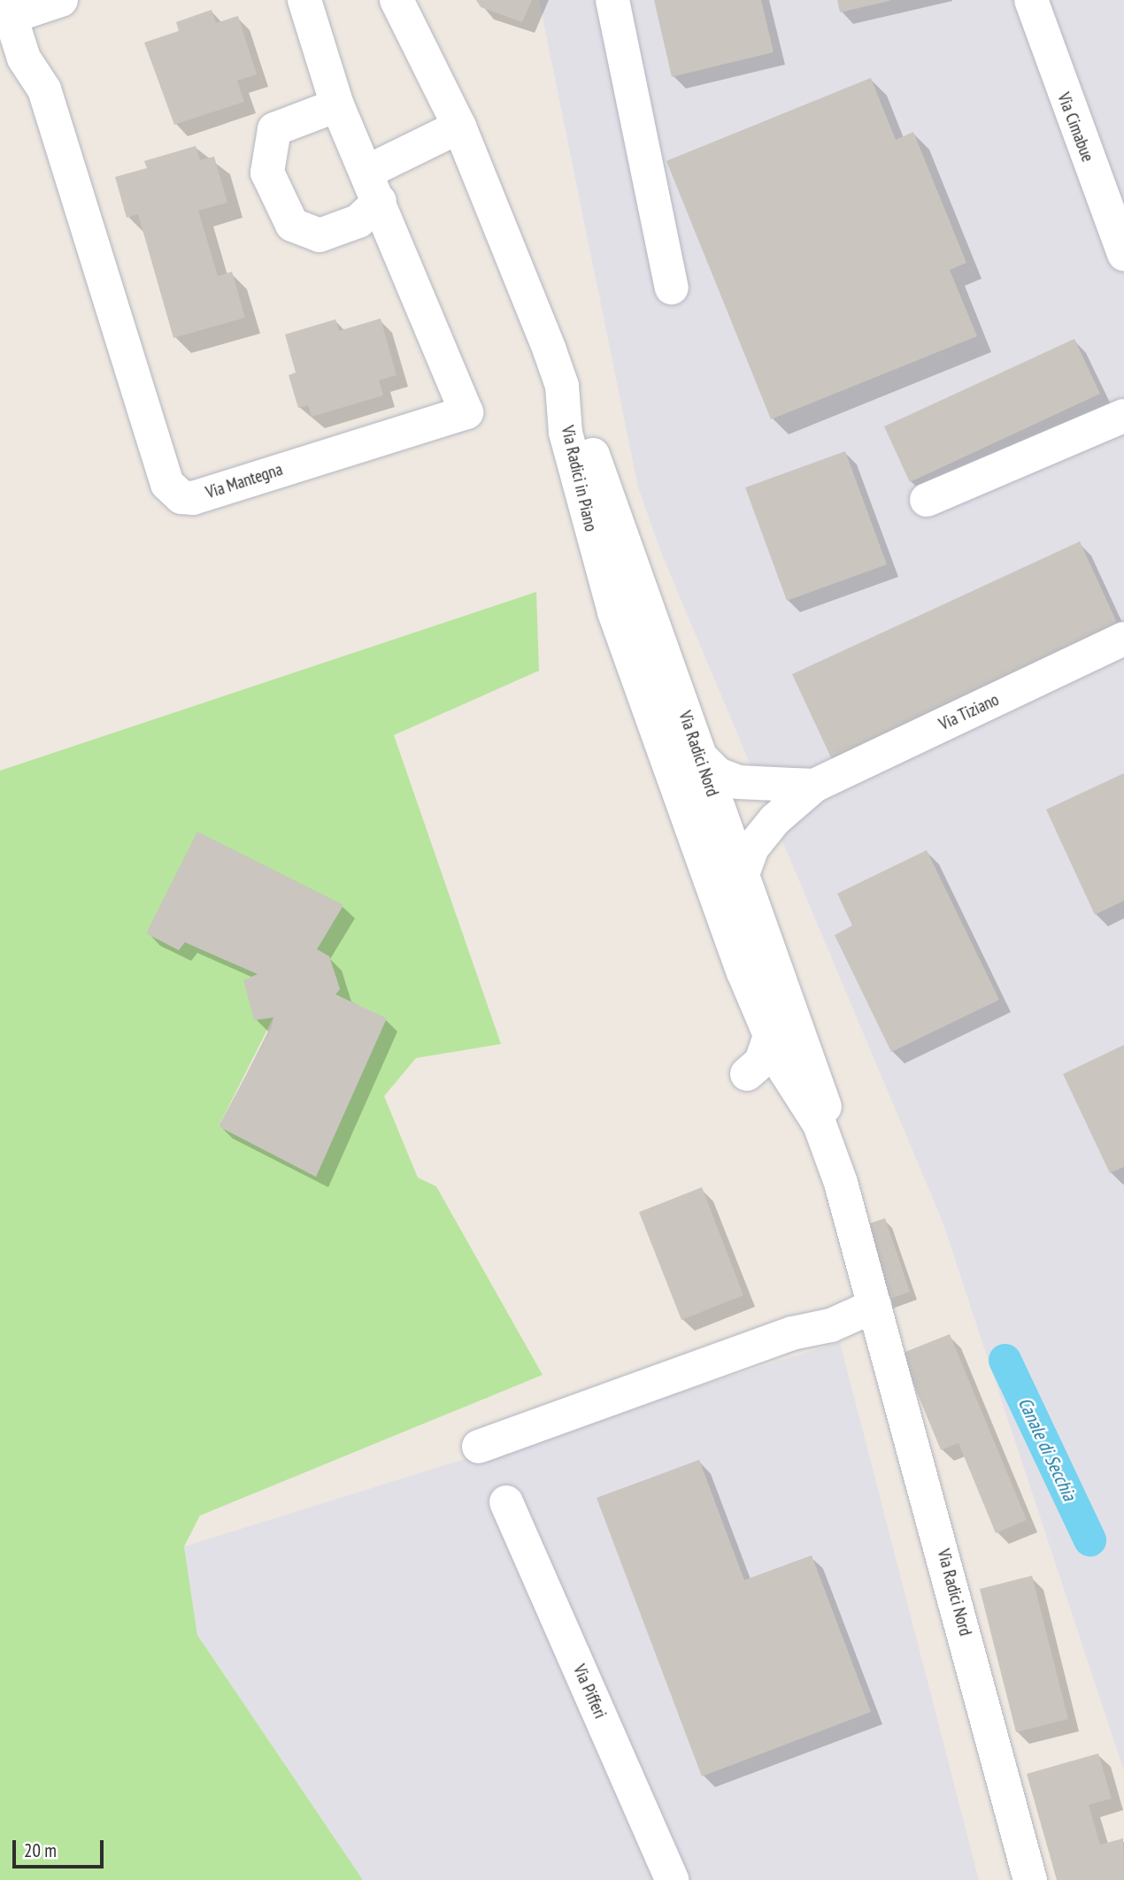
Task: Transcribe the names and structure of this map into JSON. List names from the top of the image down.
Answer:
{
  "streets": {
    "street": [
      "Via Cimabue",
      "Via Radici in Piano",
      "Via Mantegna",
      "Via Tiziano",
      "Via Radici Nord",
      "Via Pifferi"
    ]
  },
  "crossings": [
    ["Via Radici in Piano", "Via Radici Nord"]
  ],
  "water": ["Canale di Secchia"],
  "scale_bar": "20 m"
}
